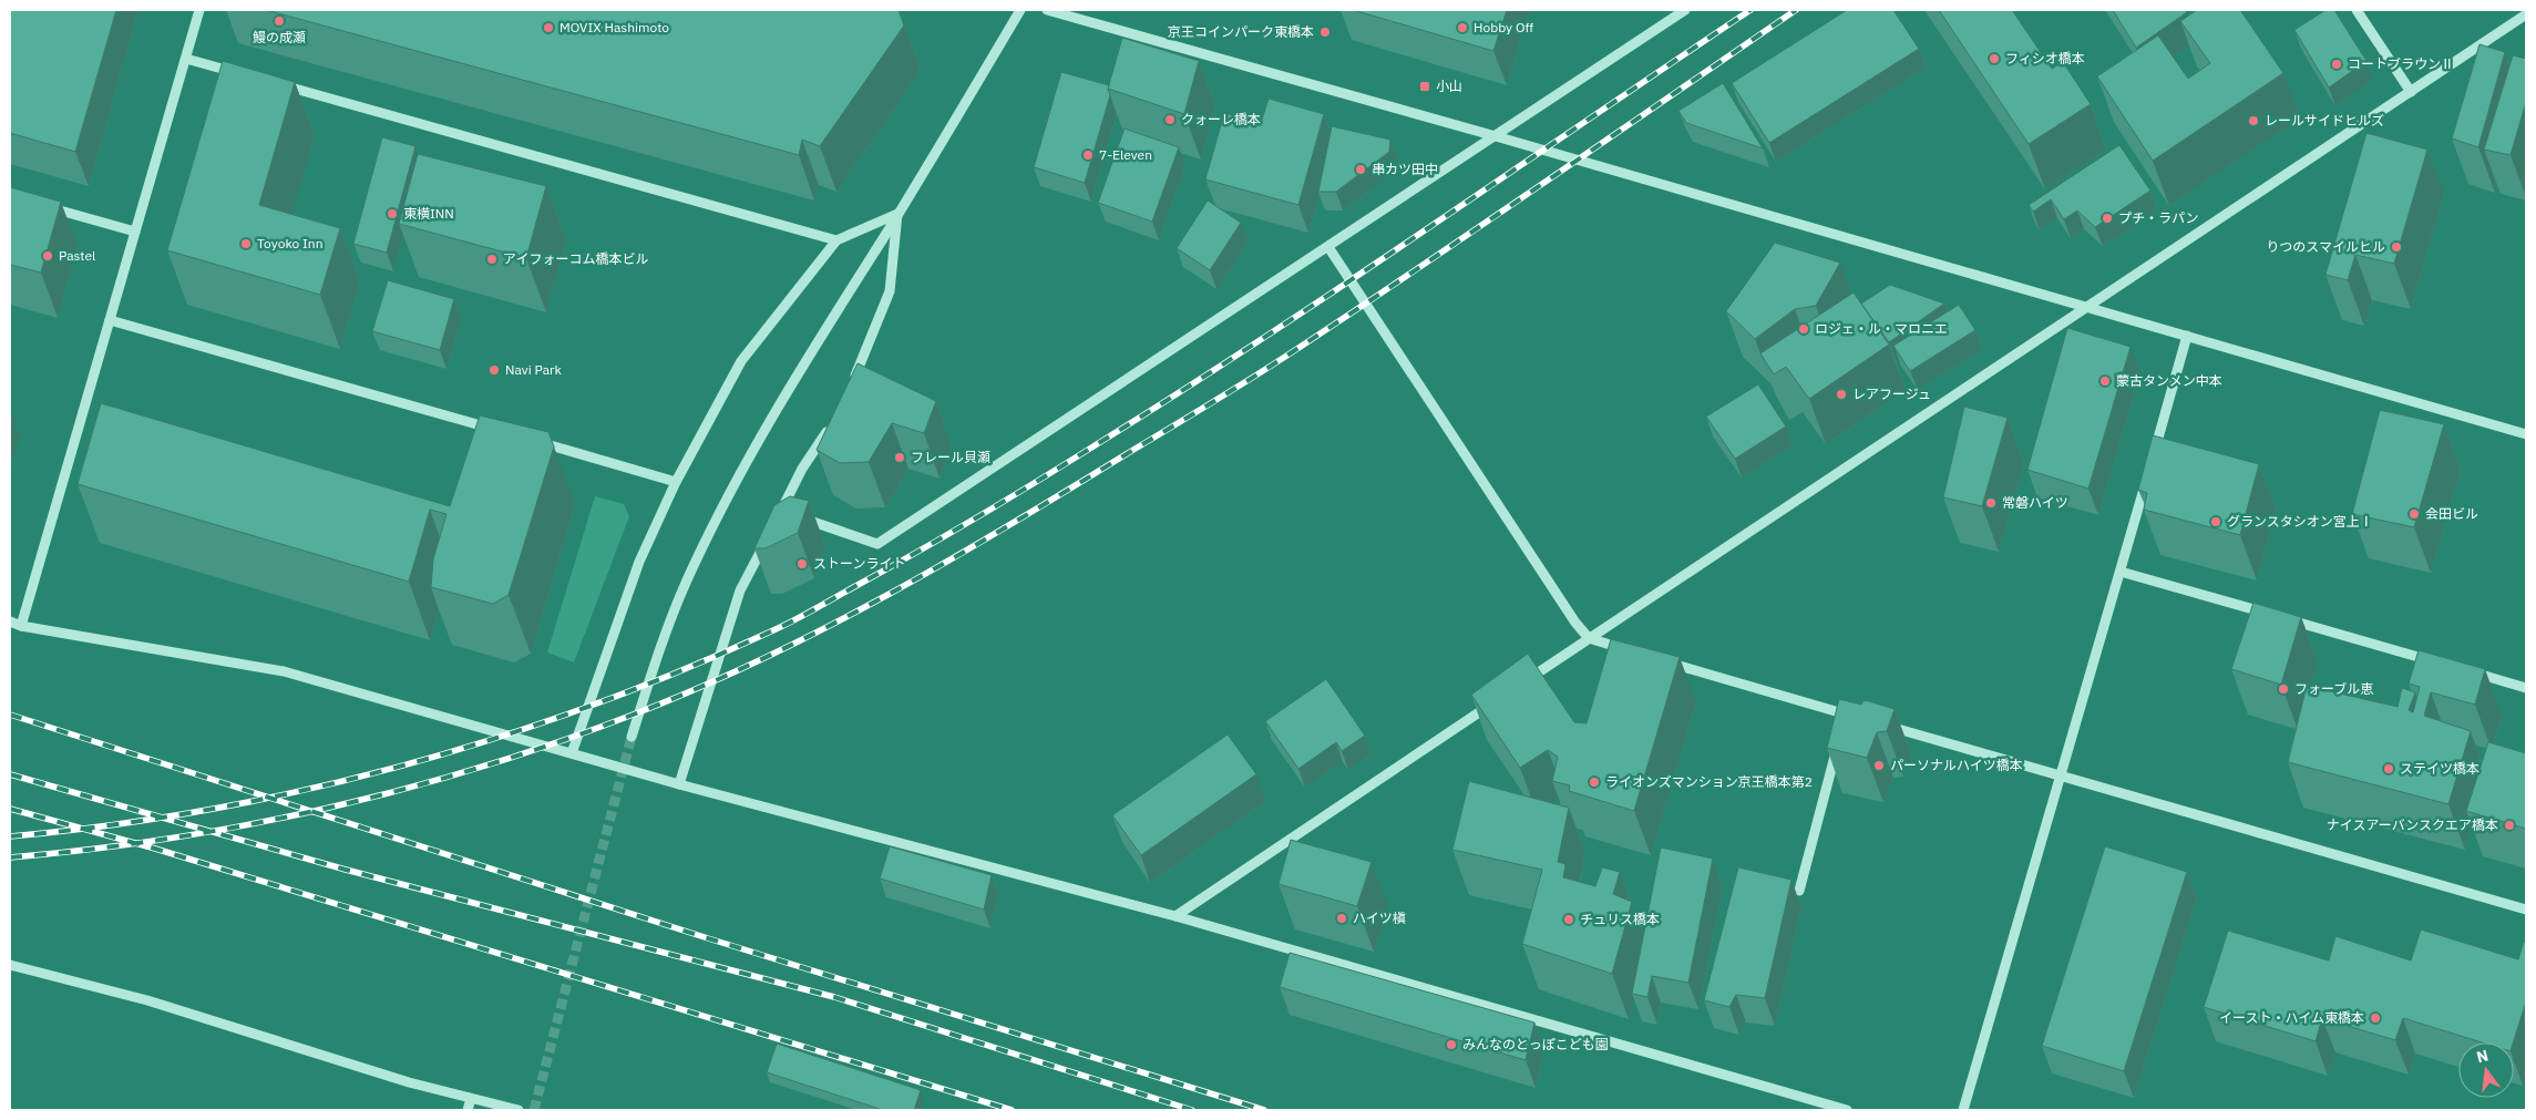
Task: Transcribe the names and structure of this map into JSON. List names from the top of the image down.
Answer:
{
  "places": {
    "other": [
      "鰻の成瀬",
      "MOVIX Hashimoto",
      "Hobby Off",
      "京王コインパーク東橋本",
      "フィシオ橋本",
      "コートブラウンⅡ",
      "クォーレ橋本",
      "レールサイドヒルズ",
      "7-Eleven",
      "串カツ田中",
      "東横INN",
      "プチ・ラパン",
      "Toyoko Inn",
      "りつのスマイルヒル",
      "Pastel",
      "アイフォーコム橋本ビル",
      "ロジェ・ル・マロニエ",
      "Navi Park",
      "蒙古タンメン中本",
      "レアフージュ",
      "フレール貝瀬",
      "常磐ハイツ",
      "会田ビル",
      "グランスタシオン宮上Ⅰ",
      "ストーンライト",
      "フォーブル恵",
      "パーソナルハイツ橋本",
      "ステイツ橋本",
      "ライオンズマンション京王橋本第2",
      "ナイスアーバンスクエア橋本",
      "ハイツ槇",
      "チュリス橋本",
      "イースト・ハイム東橋本",
      "みんなのとっぽこども園"
    ],
    "transit": ["小山"]
  },
  "north": "top"
}
